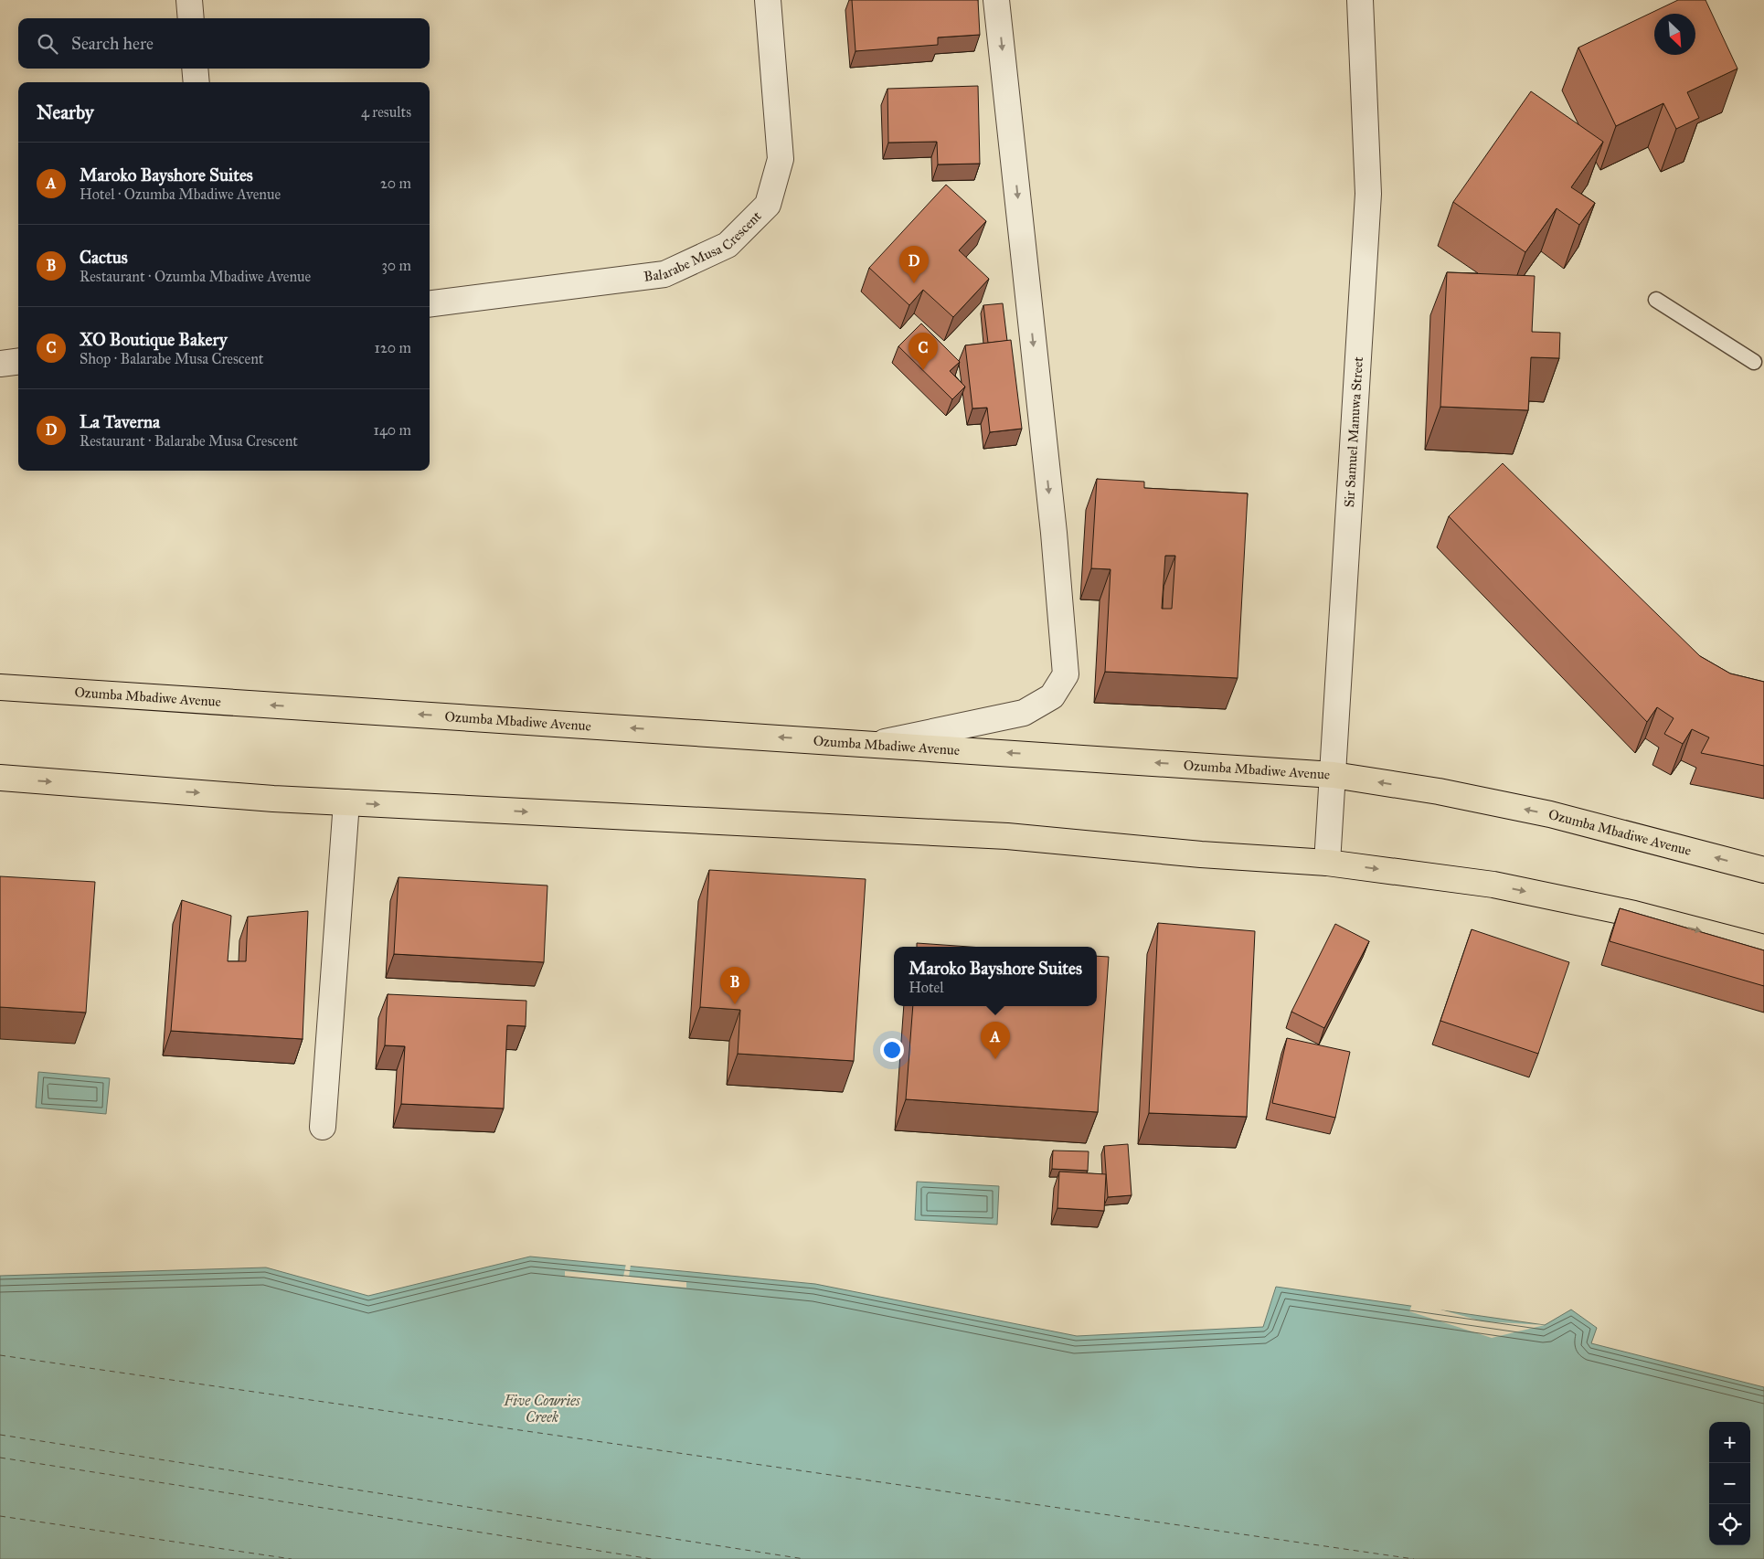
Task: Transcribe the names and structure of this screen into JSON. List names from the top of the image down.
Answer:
{
  "streets": {
    "highway": ["Ozumba Mbadiwe Avenue"],
    "street": ["Balarabe Musa Crescent", "Sir Samuel Manuwa Street"]
  },
  "crossings": [
    ["Sir Samuel Manuwa Street", "Ozumba Mbadiwe Avenue"]
  ],
  "water": ["Five Cowries Creek"],
  "north": "bottom right",
  "page": {
    "search": "Search here",
    "heading": ["Nearby", "4 results"],
    "list": [
      {
        "mark": "A",
        "name": "Maroko Bayshore Suites",
        "note": "Hotel · Ozumba Mbadiwe Avenue",
        "value": "20 m"
      },
      {
        "mark": "B",
        "name": "Cactus",
        "note": "Restaurant · Ozumba Mbadiwe Avenue",
        "value": "30 m"
      },
      {
        "mark": "C",
        "name": "XO Boutique Bakery",
        "note": "Shop · Balarabe Musa Crescent",
        "value": "120 m"
      },
      {
        "mark": "D",
        "name": "La Taverna",
        "note": "Restaurant · Balarabe Musa Crescent",
        "value": "140 m"
      }
    ],
    "pins": [
      "D",
      "C",
      "B",
      "A"
    ],
    "popup": ["Maroko Bayshore Suites", "Hotel"],
    "map_buttons": ["+", "−"]
  }
}
